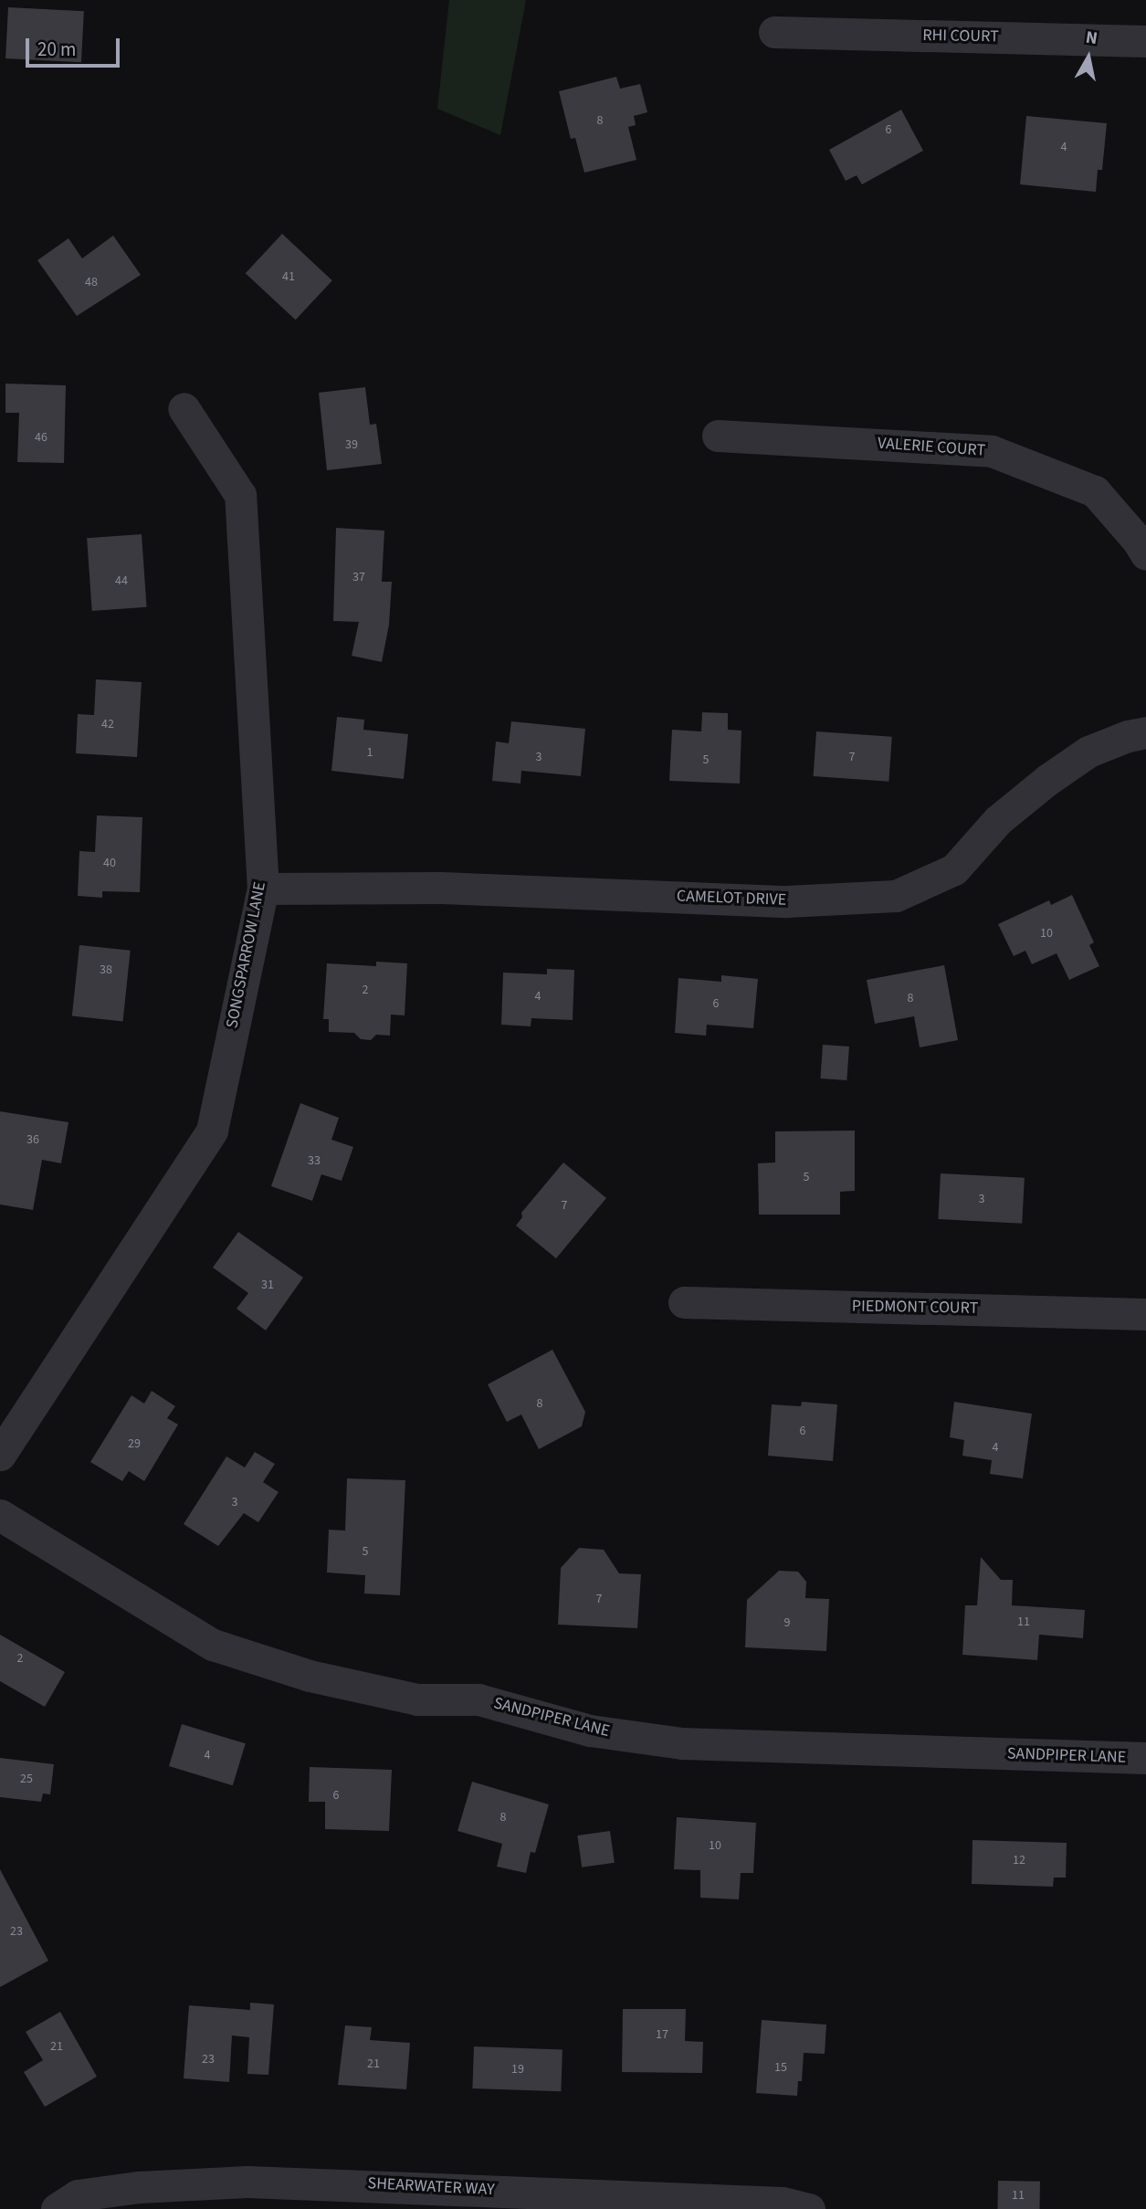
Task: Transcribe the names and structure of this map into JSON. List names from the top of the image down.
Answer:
{
  "streets": {
    "street": [
      "RHI COURT",
      "VALERIE COURT",
      "CAMELOT DRIVE",
      "SONGSPARROW LANE",
      "PIEDMONT COURT",
      "SANDPIPER LANE",
      "SHEARWATER WAY"
    ]
  },
  "crossings": [
    ["CAMELOT DRIVE", "SONGSPARROW LANE"]
  ],
  "house_numbers": [
    "8",
    "6",
    "4",
    "41",
    "48",
    "46",
    "39",
    "37",
    "44",
    "42",
    "1",
    "3",
    "7",
    "5",
    "40",
    "10",
    "38",
    "2",
    "4",
    "8",
    "6",
    "36",
    "33",
    "5",
    "3",
    "7",
    "31",
    "8",
    "6",
    "29",
    "4",
    "3",
    "5",
    "7",
    "11",
    "9",
    "2",
    "4",
    "25",
    "6",
    "8",
    "10",
    "12",
    "23",
    "17",
    "21",
    "23",
    "21",
    "15",
    "19",
    "11"
  ],
  "scale_bar": "20 m",
  "north": "top"
}
